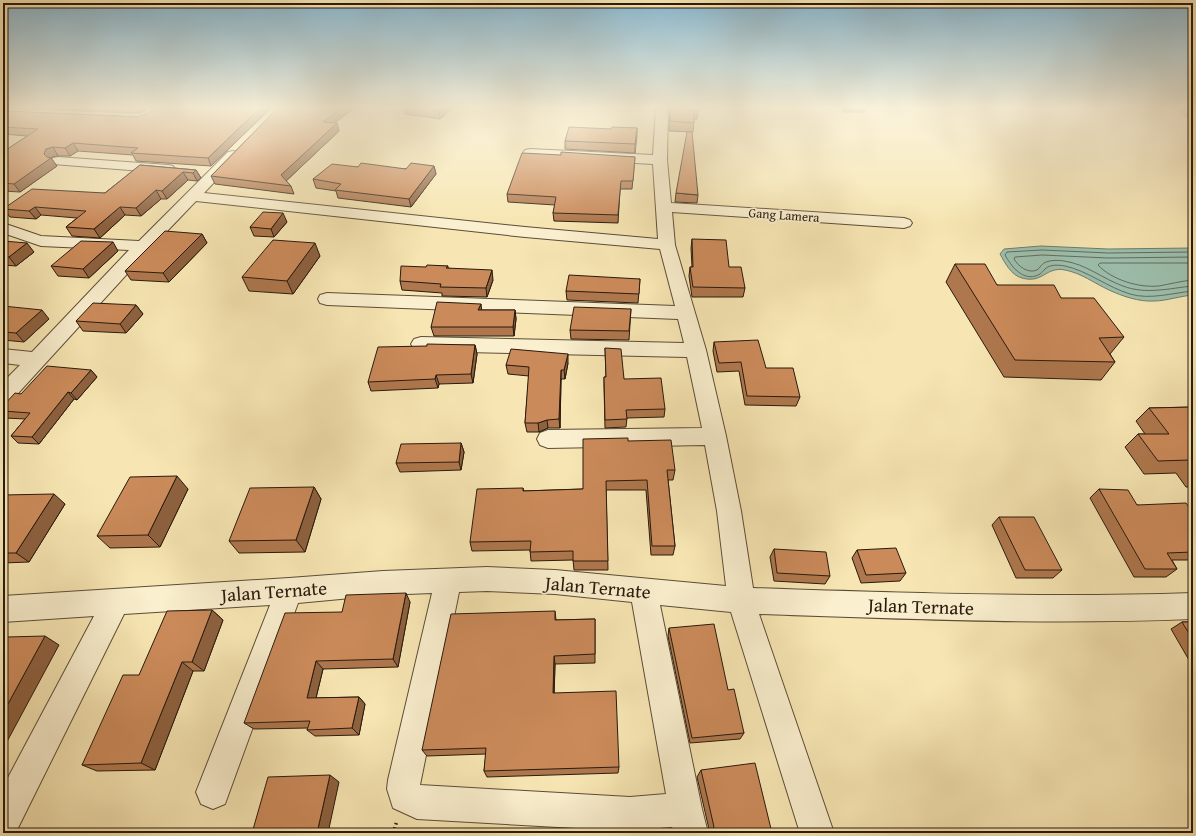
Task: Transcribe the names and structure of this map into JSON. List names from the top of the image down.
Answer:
{
  "streets": {
    "street": ["Gang Lamera", "Jalan Ternate"]
  }
}
